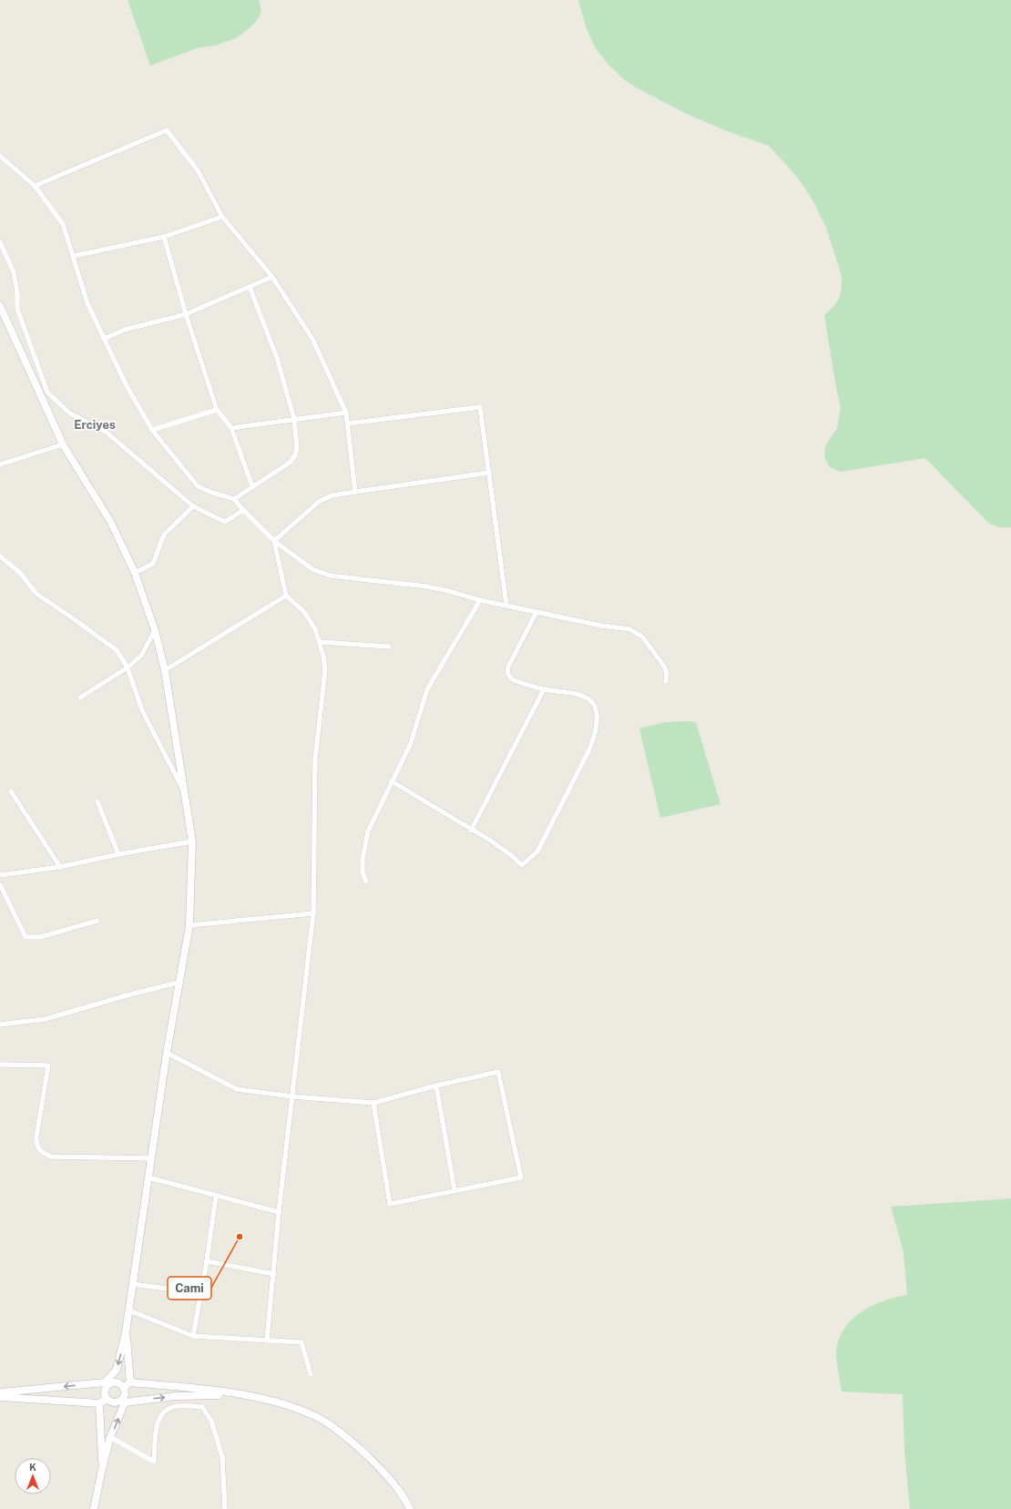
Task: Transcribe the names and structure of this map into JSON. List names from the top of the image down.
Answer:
{
  "districts": ["Erciyes"],
  "places": ["Cami"],
  "north": "top"
}
